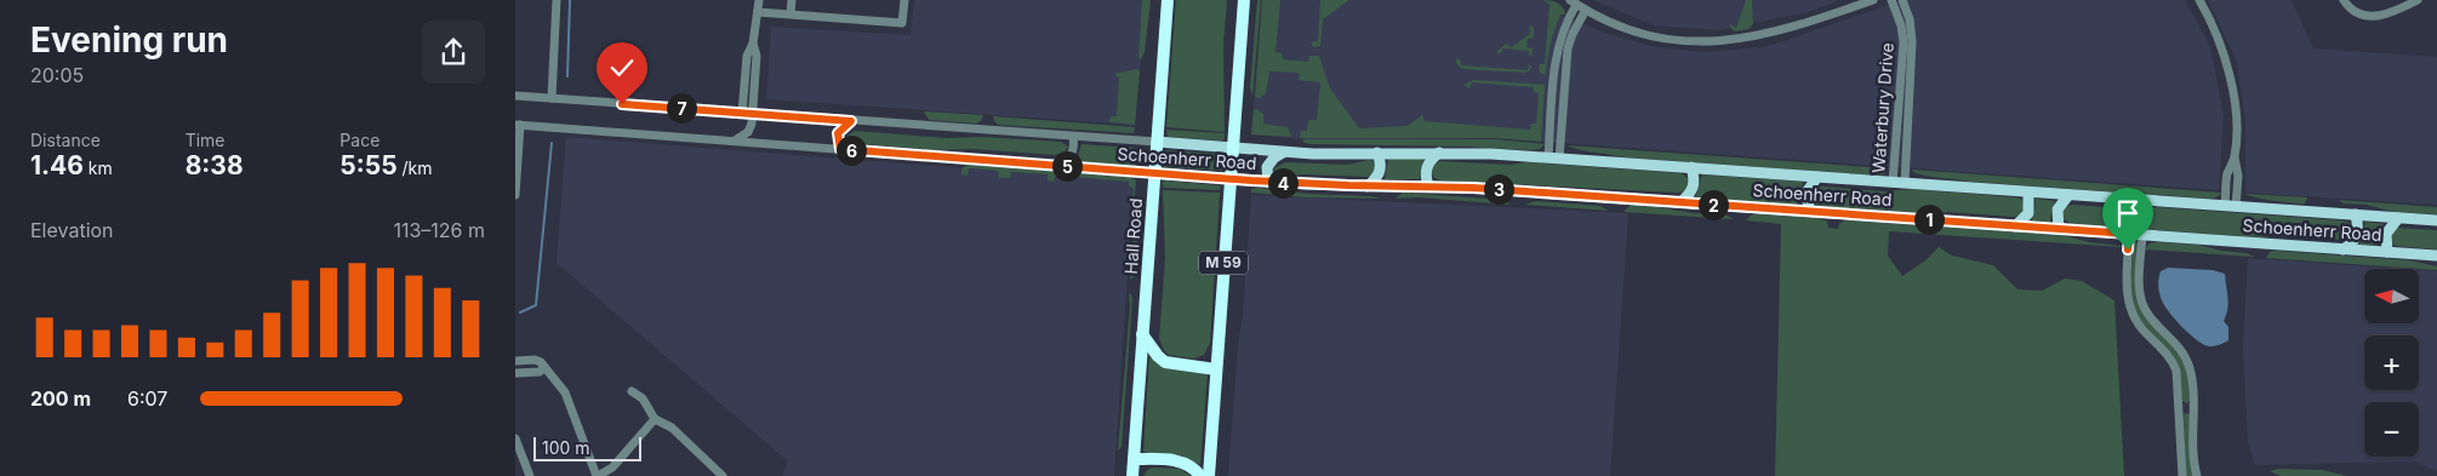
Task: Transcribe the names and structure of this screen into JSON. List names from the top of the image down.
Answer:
{
  "streets": {
    "highway": ["Hall Road", "M 59"],
    "main road": ["Schoenherr Road"],
    "street": ["Waterbury Drive"]
  },
  "crossings": [
    ["Waterbury Drive", "Schoenherr Road"],
    ["Schoenherr Road", "Hall Road"],
    ["Schoenherr Road", "M 59"]
  ],
  "scale_bar": "100 m",
  "north": "left",
  "page": {
    "heading": ["Evening run", "20:05"],
    "pins": [
      "7",
      "6",
      "5",
      "4",
      "3",
      "2",
      "1"
    ],
    "stats": [
      ["Distance", "1.46 km"],
      ["Time", "8:38"],
      ["Pace", "5:55 /km"]
    ],
    "chart": ["Elevation", "113–126 m"],
    "map_buttons": ["+", "−"],
    "list": [
      {
        "name": "200 m",
        "note": "6:07"
      }
    ],
    "scale": "100 m"
  }
}
